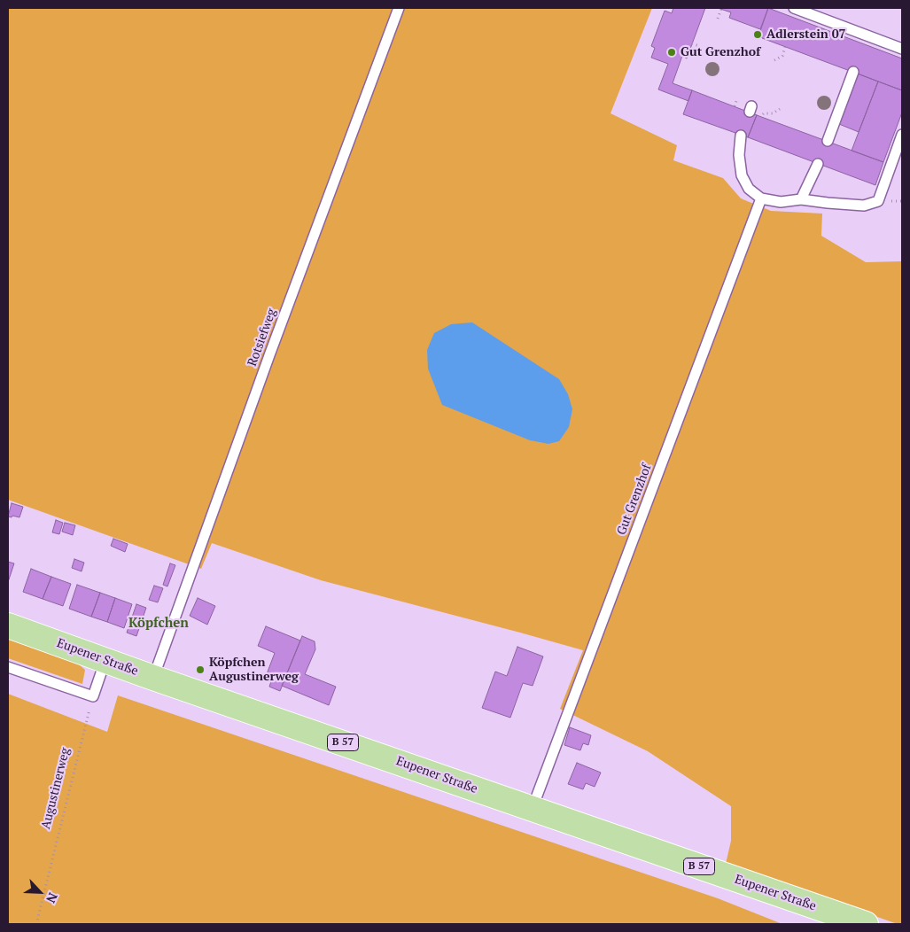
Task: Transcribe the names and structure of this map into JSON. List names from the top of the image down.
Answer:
{
  "streets": {
    "main road": ["Eupener Straße", "B 57"],
    "lane": ["Rotsiefweg", "Gut Grenzhof"],
    "path": ["Augustinerweg"]
  },
  "crossings": [
    ["Rotsiefweg", "Eupener Straße"],
    ["Gut Grenzhof", "Eupener Straße"]
  ],
  "districts": ["Köpfchen"],
  "places": ["Adlerstein 07", "Gut Grenzhof", "Köpfchen Augustinerweg"],
  "north": "bottom right"
}
